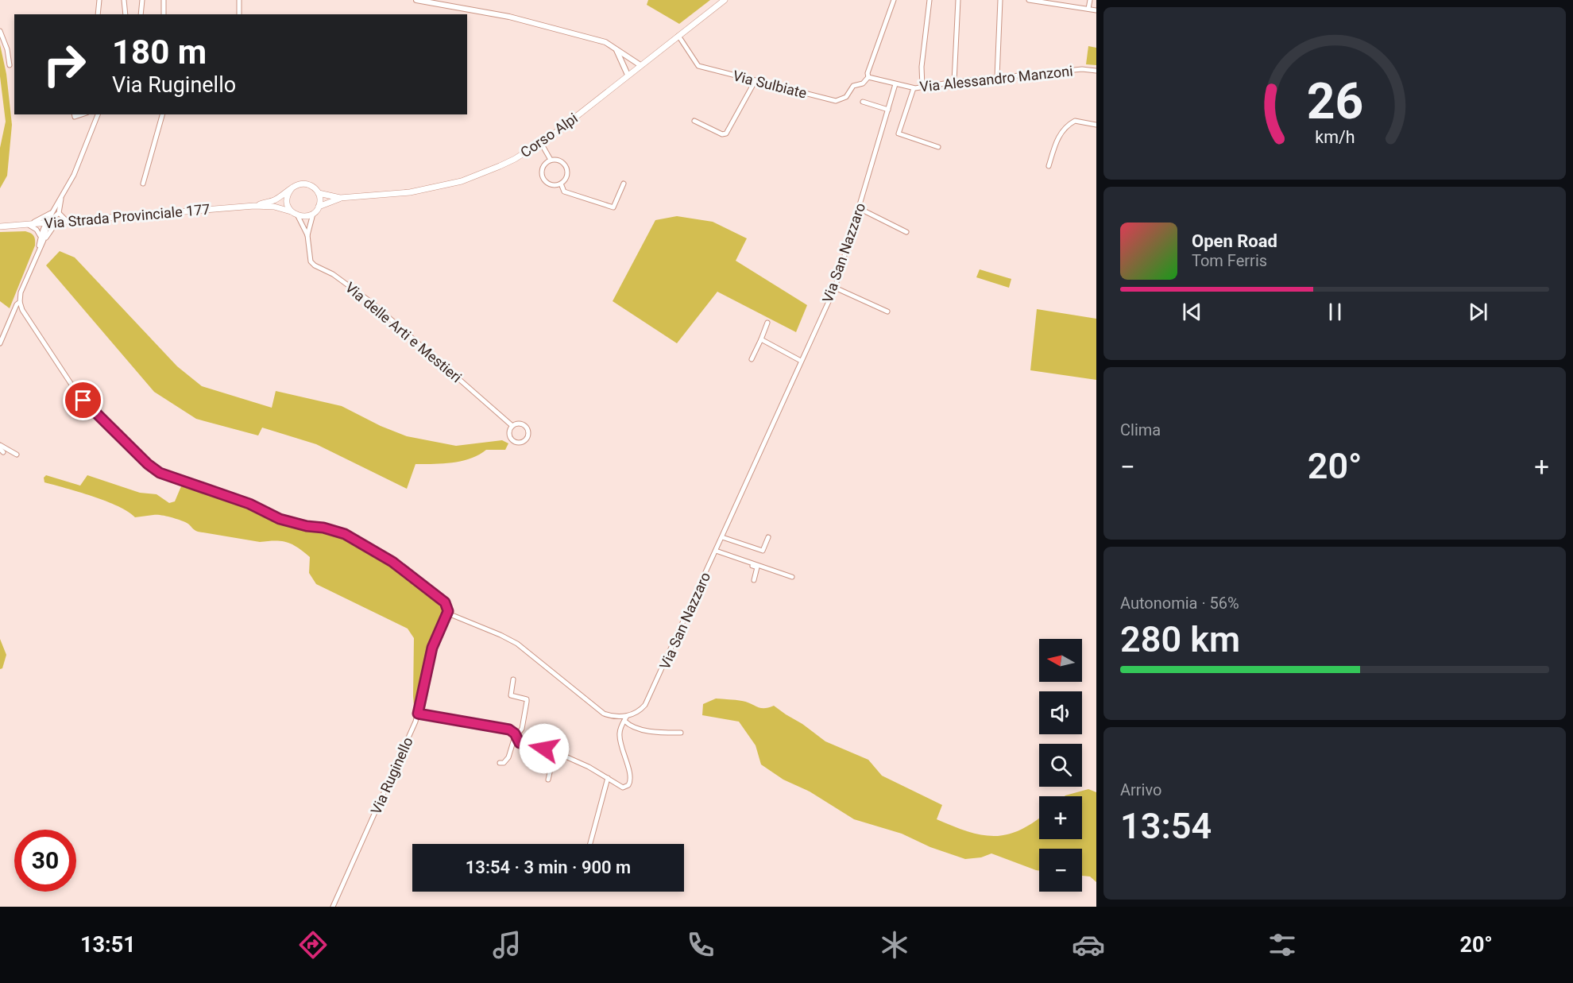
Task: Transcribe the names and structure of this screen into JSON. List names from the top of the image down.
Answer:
{
  "streets": {
    "main road": ["Corso Alpi", "Via Strada Provinciale 177"],
    "street": [
      "Via Alessandro Manzoni",
      "Via Sulbiate",
      "Via San Nazzaro",
      "Via delle Arti e Mestieri",
      "Via Ruginello"
    ]
  },
  "crossings": [
    ["Via Alessandro Manzoni", "Via Sulbiate"],
    ["Via Alessandro Manzoni", "Via San Nazzaro"],
    ["Via Sulbiate", "Corso Alpi"],
    ["Corso Alpi", "Via Strada Provinciale 177"],
    ["Corso Alpi", "Via delle Arti e Mestieri"],
    ["Via Strada Provinciale 177", "Via delle Arti e Mestieri"]
  ],
  "north": "left",
  "page": {
    "turn": ["180 m", "Via Ruginello"],
    "song": ["Open Road", "Tom Ferris"],
    "tile": [
      "Clima",
      ["Autonomia · 56%", "280 km"],
      ["Arrivo", "13:54"]
    ],
    "heat": ["−", "20°", "+"],
    "map_buttons": ["+", "−"],
    "limit": "30",
    "trip": "13:54 · 3 min · 900 m",
    "tabs": ["13:51", "20°"],
    "gauge": ["26", "km/h"]
  }
}
